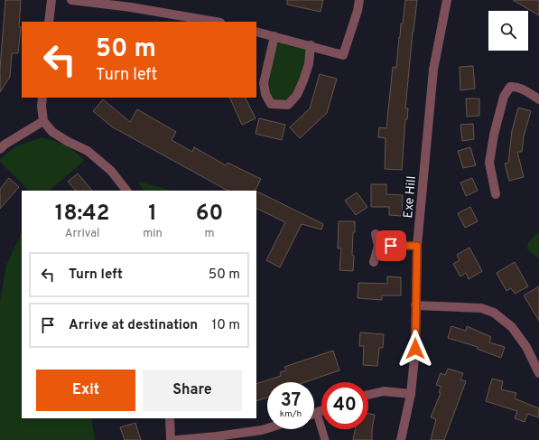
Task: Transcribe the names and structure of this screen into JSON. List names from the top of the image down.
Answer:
{
  "streets": {
    "street": ["Exe Hill"]
  },
  "page": {
    "turn": ["50 m", "Turn left"],
    "eta": [
      "18:42",
      "Arrival",
      "1",
      "min",
      "60",
      "m"
    ],
    "list": [
      {
        "name": "Turn left",
        "value": "50 m"
      },
      {
        "name": "Arrive at destination",
        "value": "10 m"
      }
    ],
    "buttons": ["Exit", "Share"],
    "speed": "37 km/h",
    "limit": "40"
  }
}
